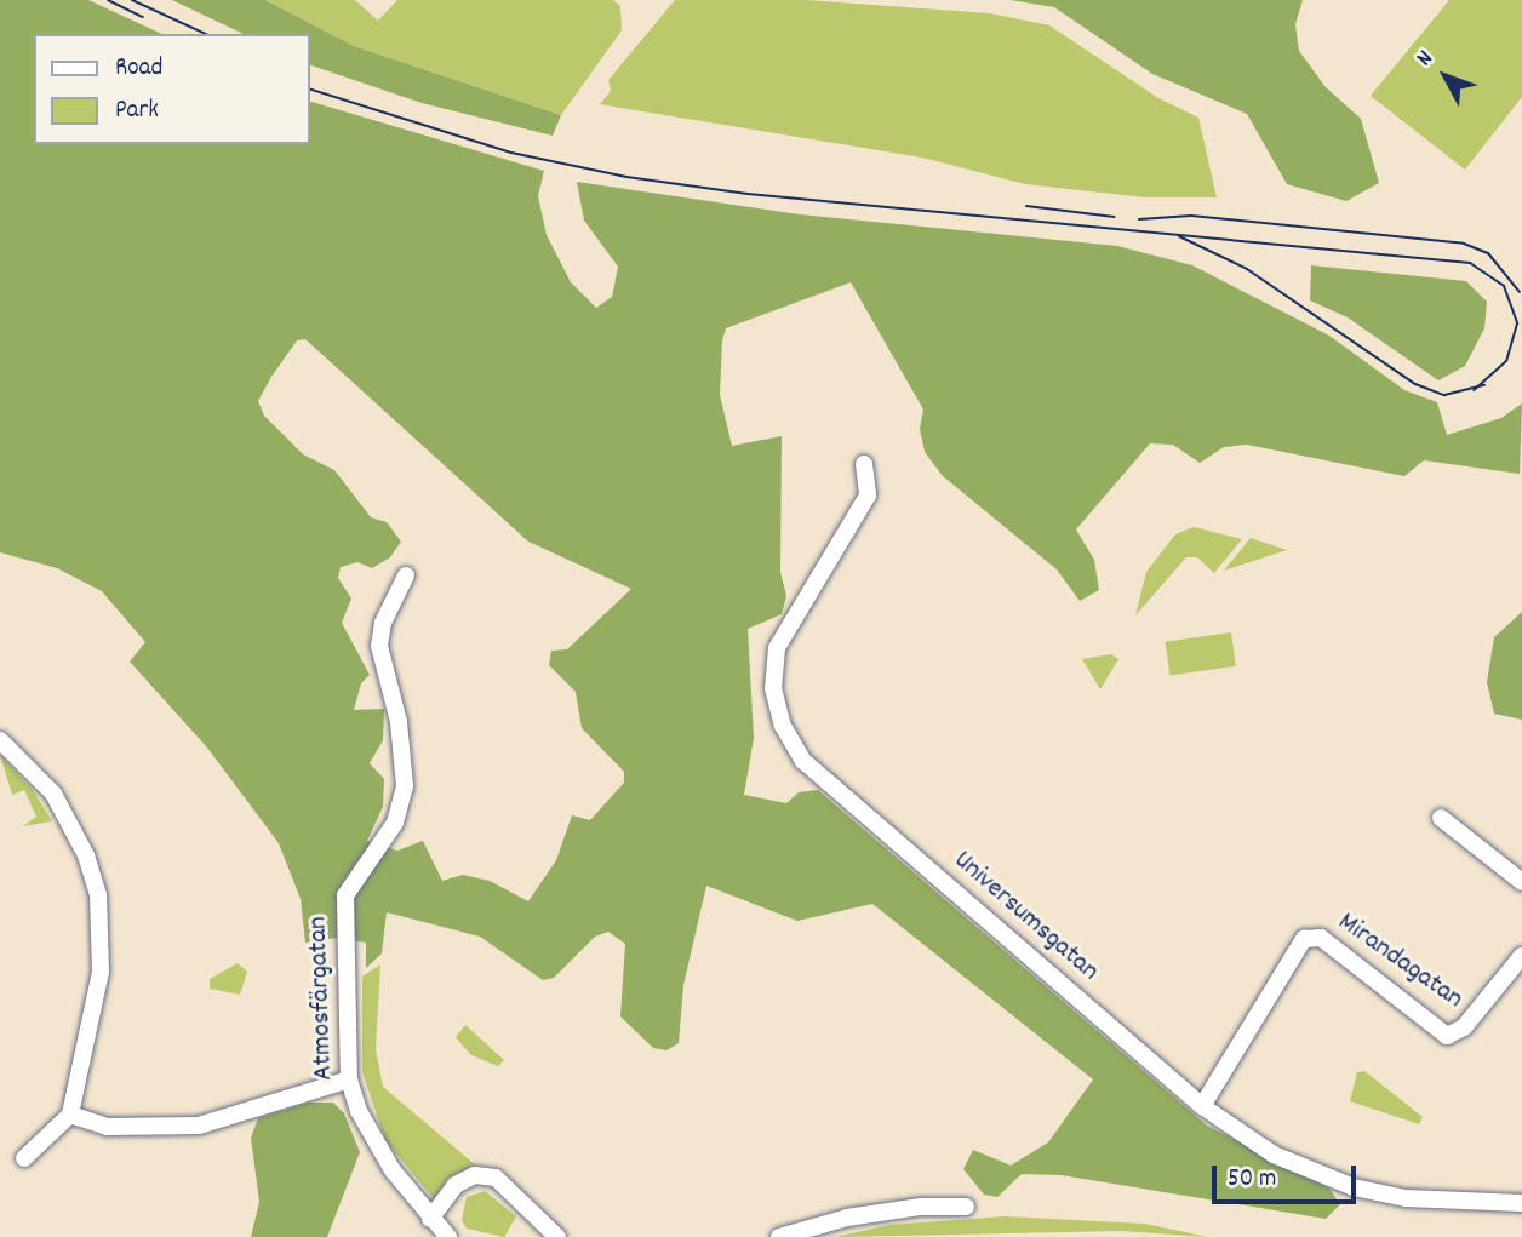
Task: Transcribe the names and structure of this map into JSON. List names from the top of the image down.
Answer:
{
  "streets": {
    "street": ["Universumsgatan", "Mirandagatan", "Atmosfärgatan"]
  },
  "crossings": [
    ["Universumsgatan", "Mirandagatan"]
  ],
  "legend": ["Road", "Park"],
  "scale_bar": "50 m",
  "north": "top left"
}
